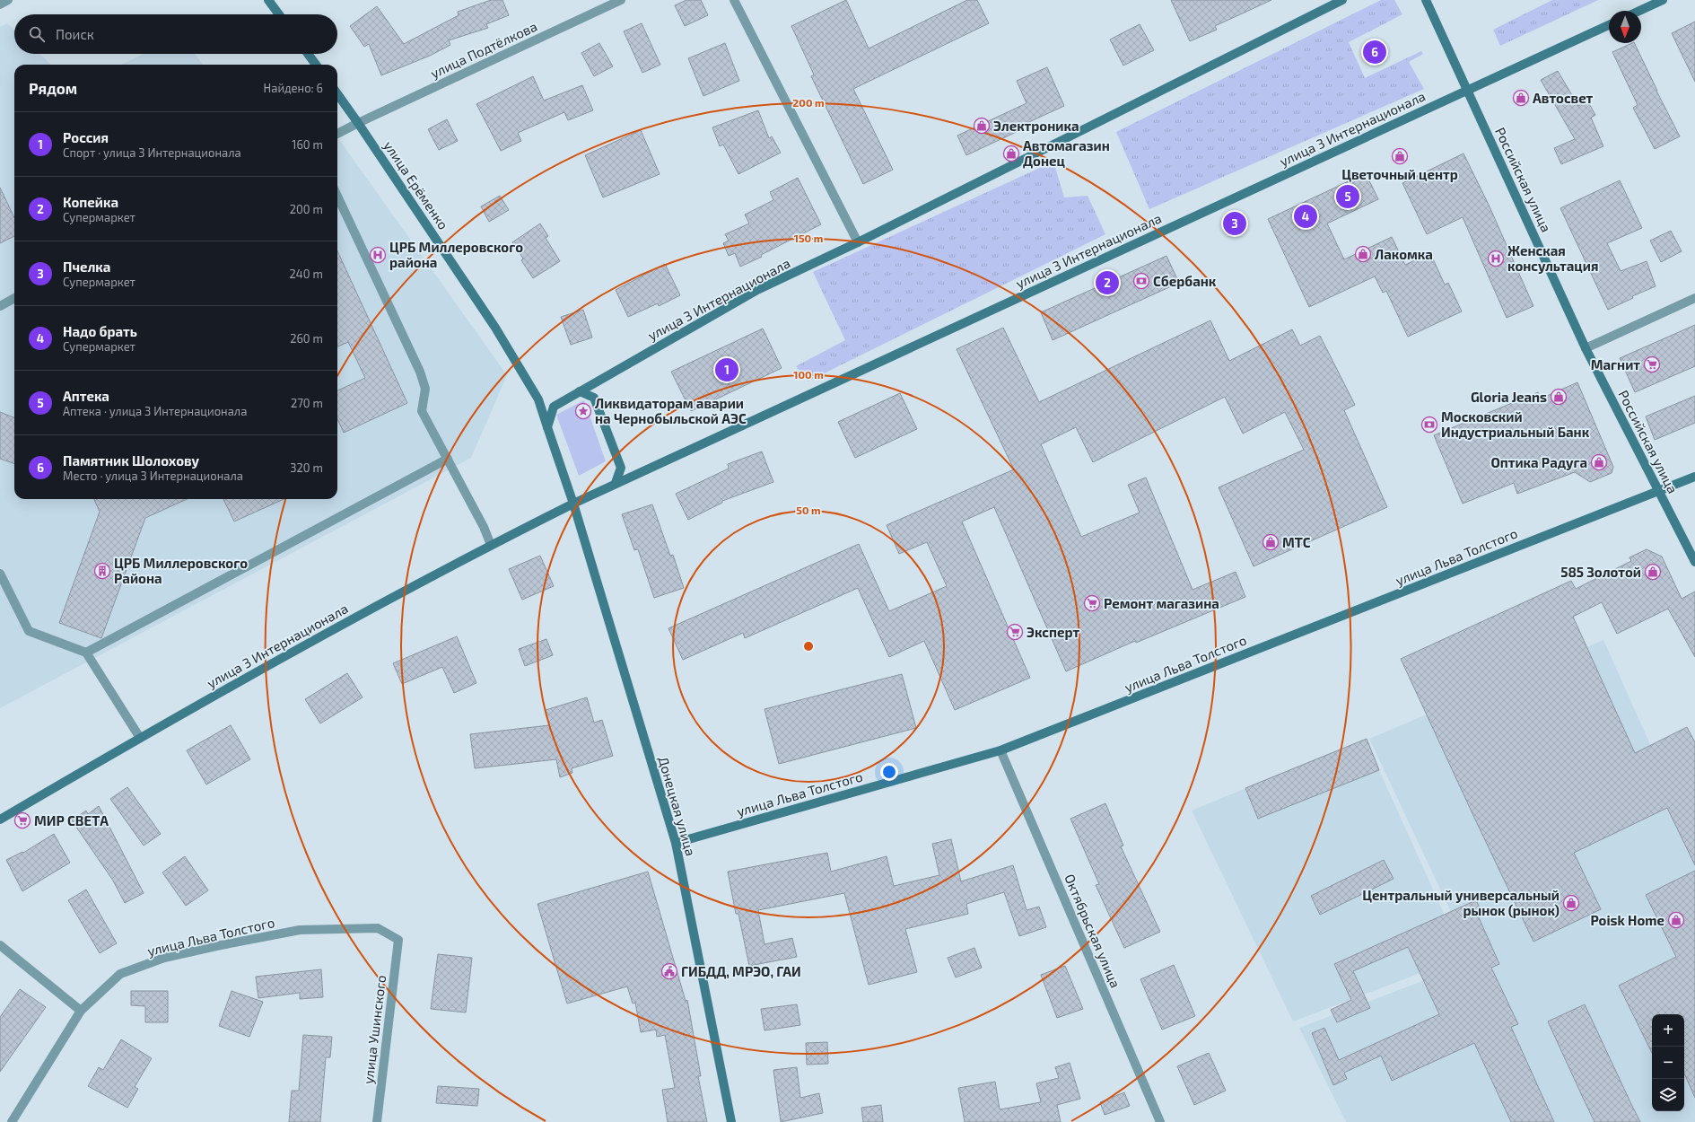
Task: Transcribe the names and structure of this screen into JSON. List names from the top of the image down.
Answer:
{
  "streets": {
    "main road": [
      "улица 3 Интернационала",
      "Российская улица",
      "улица Ерёменко",
      "улица Льва Толстого",
      "Донецкая улица"
    ],
    "street": ["улица Подтёлкова", "Октябрьская улица", "улица Ушинского"]
  },
  "crossings": [
    ["улица Подтёлкова", "улица Ерёменко"],
    ["улица 3 Интернационала", "Российская улица"],
    ["улица 3 Интернационала", "Донецкая улица"],
    ["Российская улица", "улица Льва Толстого"],
    ["улица Льва Толстого", "Донецкая улица"],
    ["улица Льва Толстого", "Октябрьская улица"],
    ["улица Льва Толстого", "улица Ушинского"]
  ],
  "places": {
    "shop": [
      "Автосвет",
      "Электроника",
      "Автомагазин Донец",
      "Цветочный центр",
      "Лакомка",
      "Gloria Jeans",
      "Оптика Радуга",
      "МТС",
      "585 Золотой",
      "Центральный универсальный рынок (рынок)",
      "Poisk Home"
    ],
    "hospital": ["ЦРБ Миллеровского района", "Женская консультация"],
    "bank": ["Сбербанк", "Московский Индустриальный Банк"],
    "supermarket": [
      "Магнит",
      "Ремонт магазина",
      "Эксперт",
      "МИР СВЕТА"
    ],
    "place": ["Ликвидаторам аварии на Чернобыльской АЭС"],
    "building": ["ЦРБ Миллеровского Района"],
    "public building": ["ГИБДД, МРЭО, ГАИ"]
  },
  "north": "bottom",
  "page": {
    "search": "Поиск",
    "pins": [
      "6",
      "5",
      "4",
      "3",
      "2",
      "1"
    ],
    "heading": ["Рядом", "Найдено: 6"],
    "list": [
      {
        "mark": "1",
        "name": "Россия",
        "note": "Спорт · улица 3 Интернационала",
        "value": "160 m"
      },
      {
        "mark": "2",
        "name": "Копейка",
        "note": "Супермаркет",
        "value": "200 m"
      },
      {
        "mark": "3",
        "name": "Пчелка",
        "note": "Супермаркет",
        "value": "240 m"
      },
      {
        "mark": "4",
        "name": "Надо брать",
        "note": "Супермаркет",
        "value": "260 m"
      },
      {
        "mark": "5",
        "name": "Аптека",
        "note": "Аптека · улица 3 Интернационала",
        "value": "270 m"
      },
      {
        "mark": "6",
        "name": "Памятник Шолохову",
        "note": "Место · улица 3 Интернационала",
        "value": "320 m"
      }
    ],
    "map_buttons": ["+", "−"]
  },
  "rings": [
    "200 m",
    "150 m",
    "100 m",
    "50 m"
  ]
}
